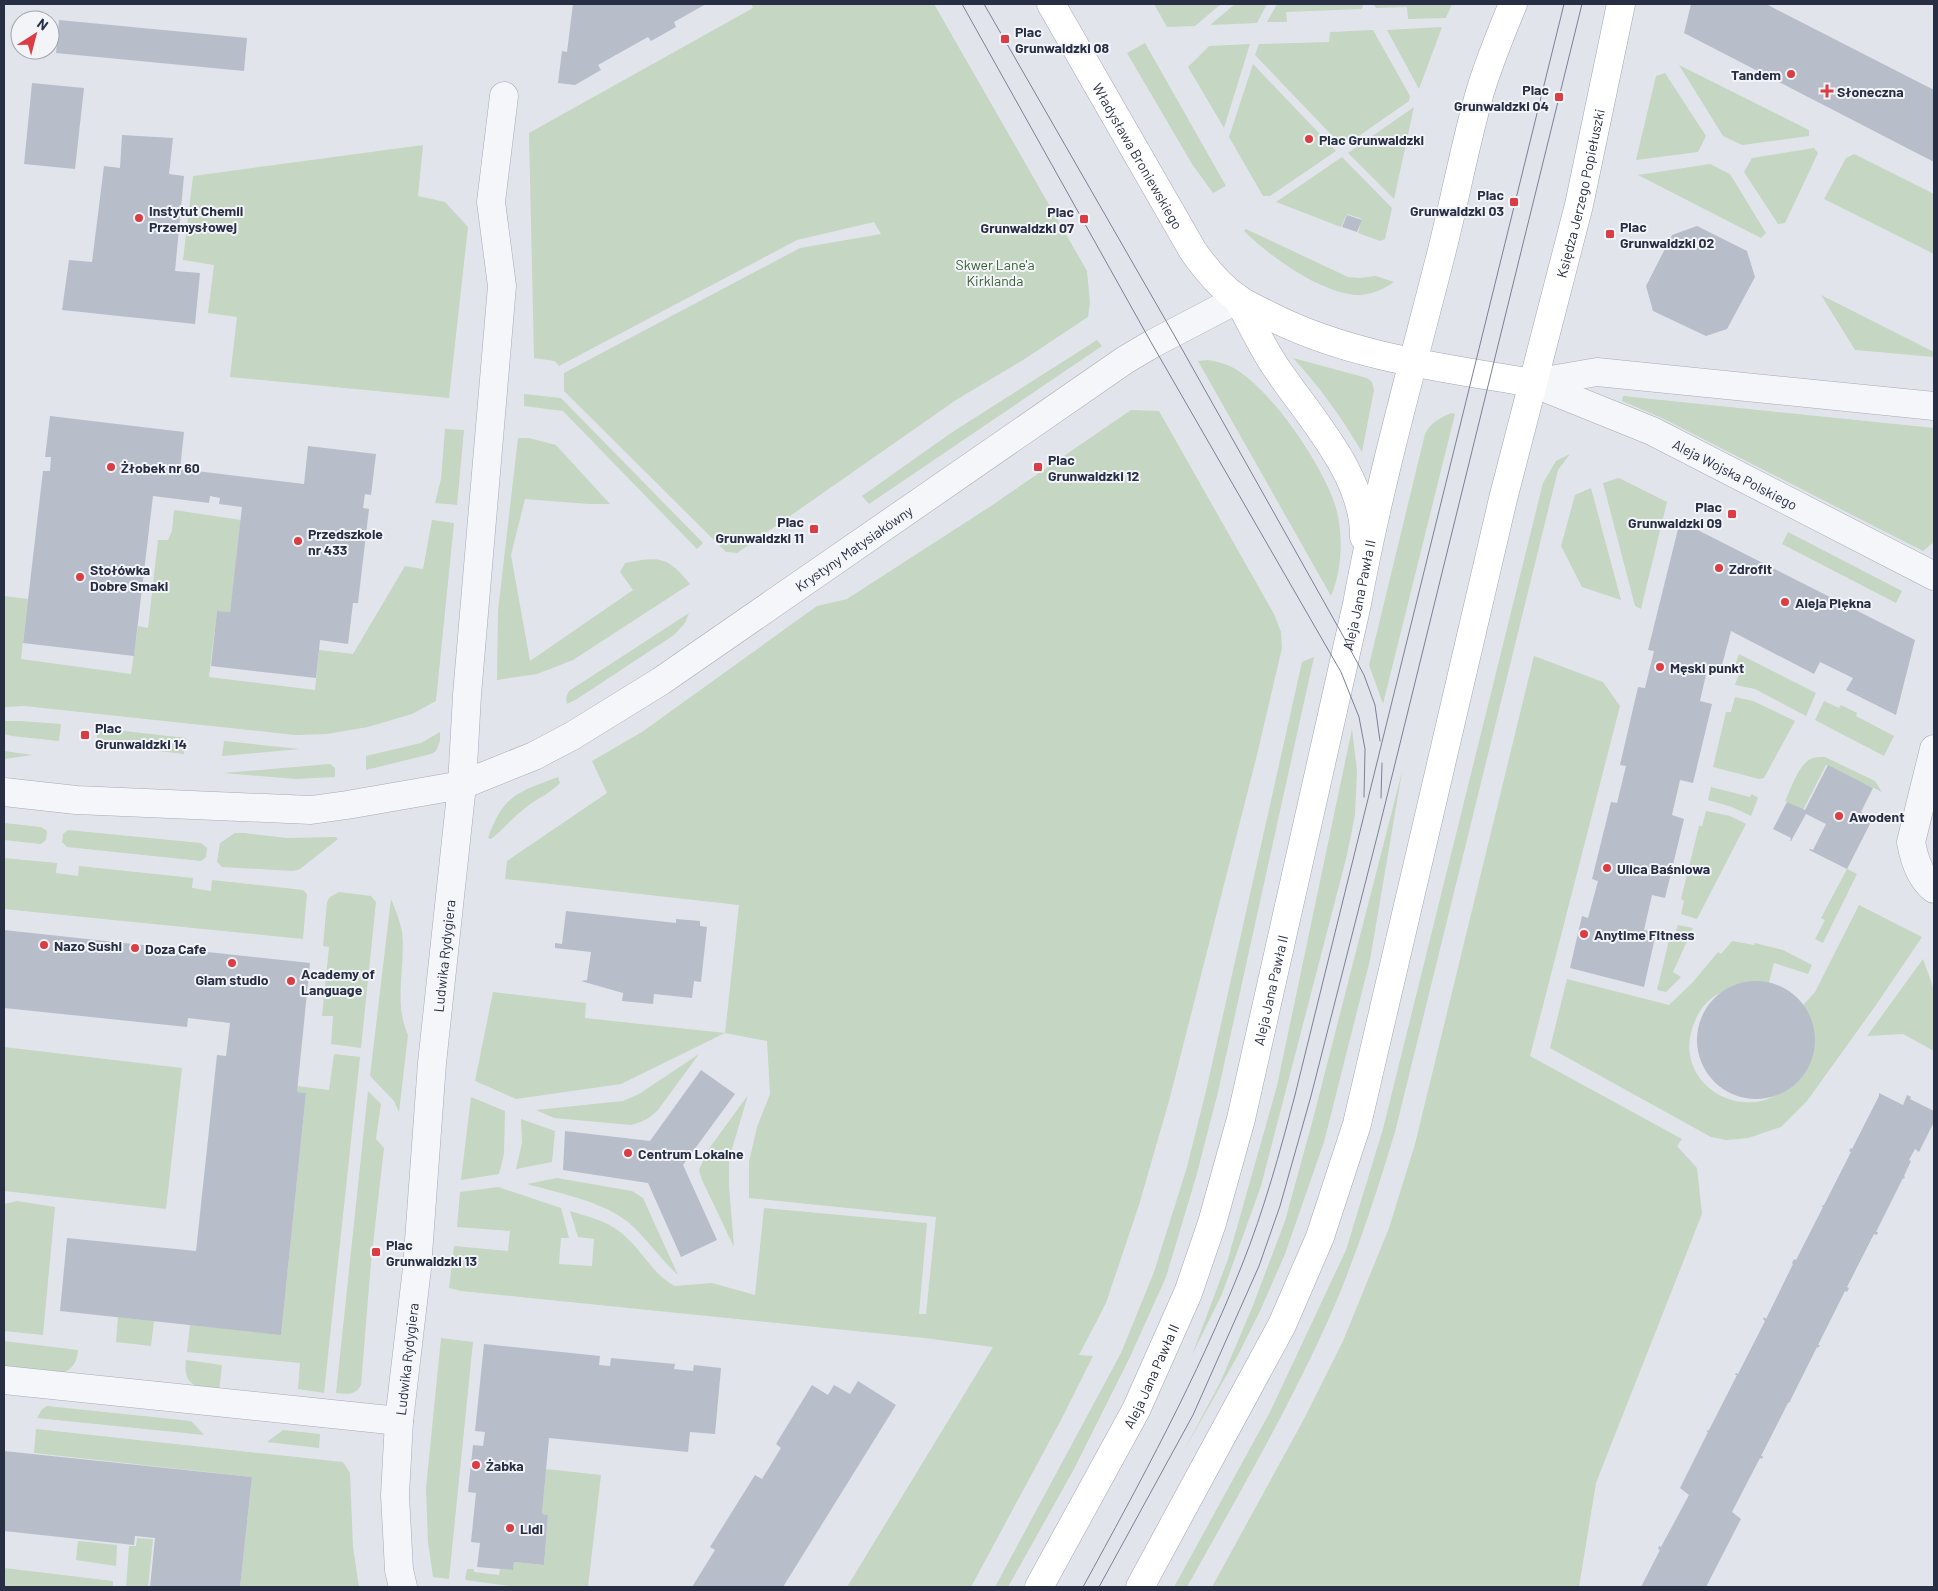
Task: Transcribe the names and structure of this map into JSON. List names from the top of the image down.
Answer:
{
  "streets": {
    "main road": [
      "Władysława Broniewskiego",
      "Księdza Jerzego Popiełuszki",
      "Aleja Wojska Polskiego",
      "Aleja Jana Pawła II"
    ],
    "street": ["Krystyny Matysiakówny", "Ludwika Rydygiera"]
  },
  "crossings": [
    ["Władysława Broniewskiego", "Aleja Wojska Polskiego"],
    ["Władysława Broniewskiego", "Krystyny Matysiakówny"],
    ["Władysława Broniewskiego", "Aleja Jana Pawła II"],
    ["Księdza Jerzego Popiełuszki", "Aleja Wojska Polskiego"],
    ["Aleja Wojska Polskiego", "Aleja Jana Pawła II"],
    ["Krystyny Matysiakówny", "Ludwika Rydygiera"]
  ],
  "parks": ["Skwer Lane'a Kirklanda"],
  "places": {
    "transit": [
      "Plac Grunwaldzki 08",
      "Plac Grunwaldzki 04",
      "Plac Grunwaldzki 03",
      "Plac Grunwaldzki 07",
      "Plac Grunwaldzki 02",
      "Plac Grunwaldzki 12",
      "Plac Grunwaldzki 09",
      "Plac Grunwaldzki 11",
      "Plac Grunwaldzki 14",
      "Plac Grunwaldzki 13"
    ],
    "other": [
      "Tandem",
      "Plac Grunwaldzki",
      "Instytut Chemii Przemysłowej",
      "Żłobek nr 60",
      "Przedszkole nr 433",
      "Zdrofit",
      "Stołówka Dobre Smaki",
      "Aleja Piękna",
      "Męski punkt",
      "Awodent",
      "Ulica Baśniowa",
      "Anytime Fitness",
      "Nazo Sushi",
      "Doza Cafe",
      "Glam studio",
      "Academy of Language",
      "Centrum Lokalne",
      "Żabka",
      "Lidl"
    ],
    "health": ["Słoneczna"]
  },
  "north": "top right"
}
